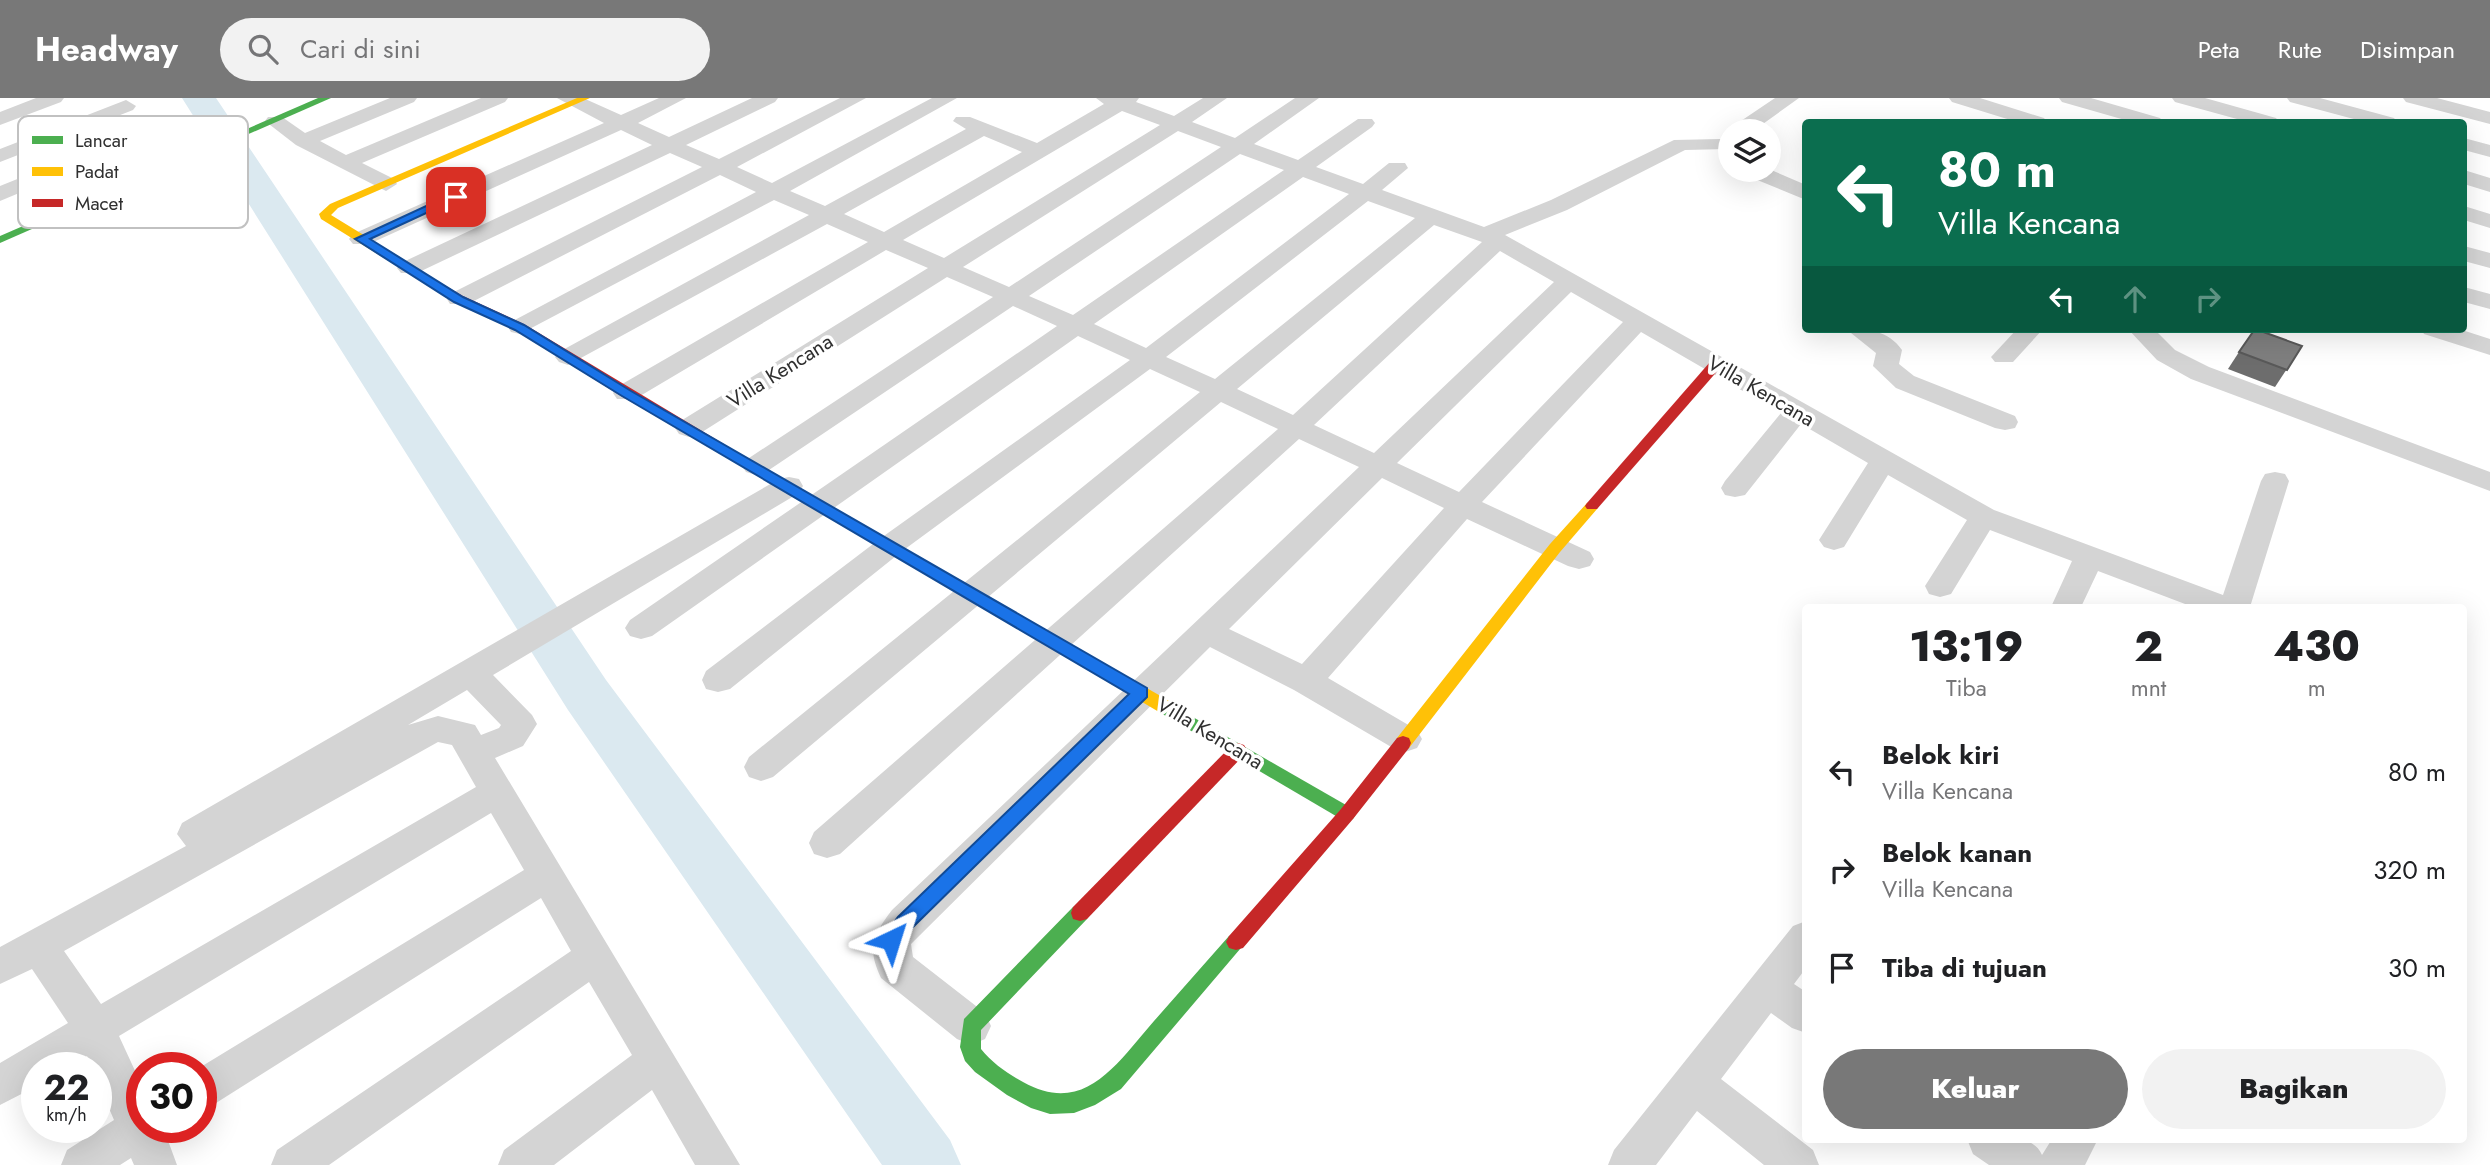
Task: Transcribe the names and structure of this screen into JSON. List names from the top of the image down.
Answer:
{
  "streets": {
    "street": ["Villa Kencana"]
  },
  "legend": ["Lancar", "Padat", "Macet"],
  "page": {
    "header": "Headway",
    "search": "Cari di sini",
    "nav": ["Peta", "Rute", "Disimpan"],
    "turn": ["80 m", "Villa Kencana"],
    "eta": [
      "13:19",
      "Tiba",
      "2",
      "mnt",
      "430",
      "m"
    ],
    "list": [
      {
        "name": "Belok kiri",
        "note": "Villa Kencana",
        "value": "80 m"
      },
      {
        "name": "Belok kanan",
        "note": "Villa Kencana",
        "value": "320 m"
      },
      {
        "name": "Tiba di tujuan",
        "value": "30 m"
      }
    ],
    "buttons": ["Keluar", "Bagikan"],
    "speed": "22 km/h",
    "limit": "30"
  }
}
